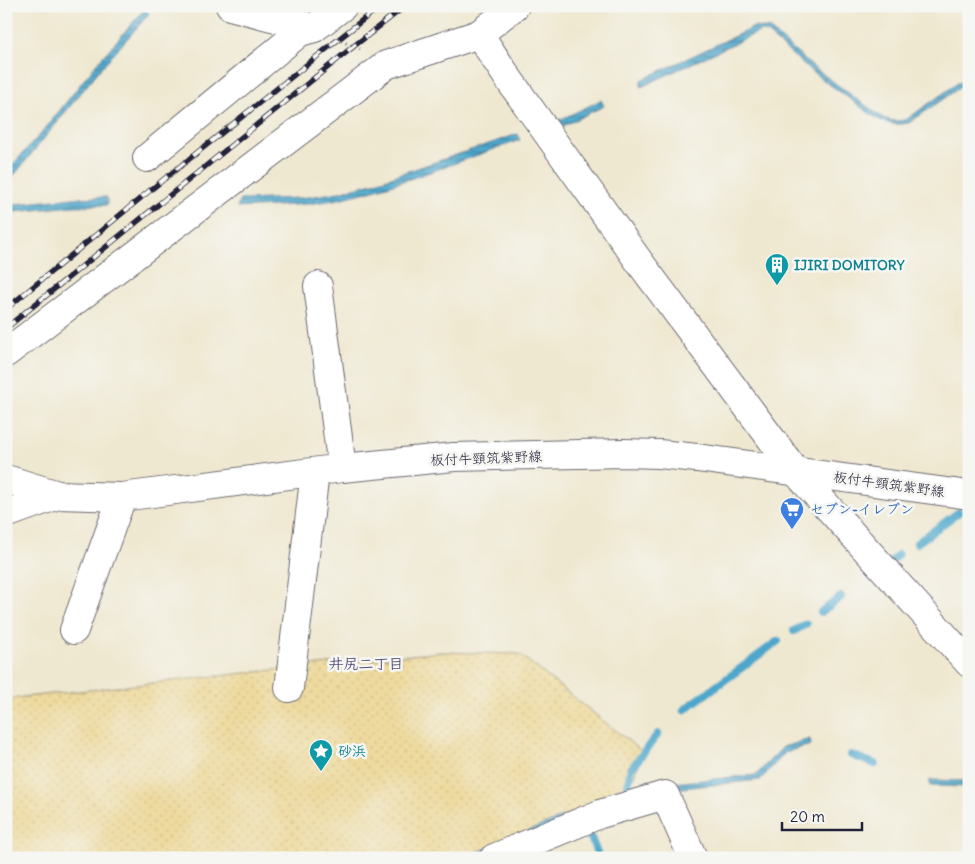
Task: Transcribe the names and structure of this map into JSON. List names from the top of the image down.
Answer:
{
  "streets": {
    "street": ["板付牛頸筑紫野線"]
  },
  "districts": ["井尻二丁目"],
  "places": {
    "building": ["IJIRI DOMITORY"],
    "supermarket": ["セブン-イレブン"],
    "place": ["砂浜"]
  },
  "scale_bar": "20 m"
}
